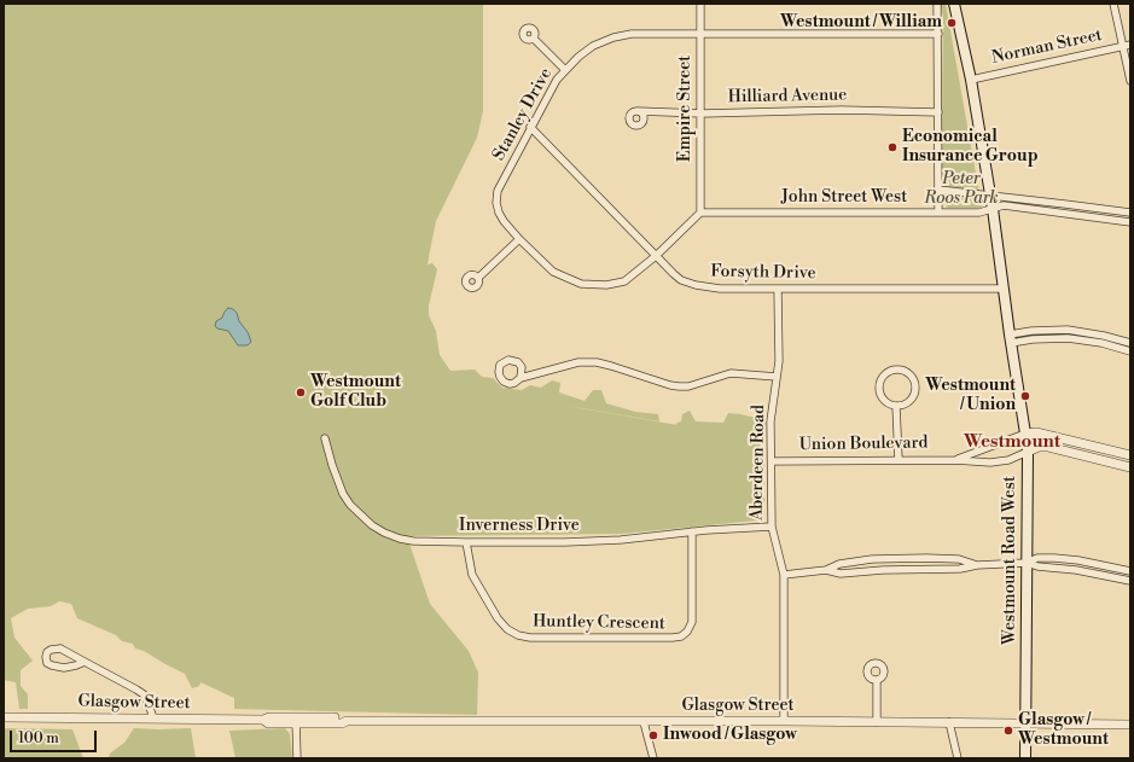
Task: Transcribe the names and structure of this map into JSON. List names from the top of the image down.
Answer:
{
  "streets": {
    "main road": ["Westmount Road West"],
    "street": [
      "Norman Street",
      "Hilliard Avenue",
      "Empire Street",
      "Stanley Drive",
      "John Street West",
      "Forsyth Drive",
      "Union Boulevard",
      "Aberdeen Road",
      "Inverness Drive",
      "Huntley Crescent",
      "Glasgow Street"
    ]
  },
  "crossings": [
    ["Norman Street", "Westmount Road West"],
    ["Hilliard Avenue", "Empire Street"],
    ["Empire Street", "Stanley Drive"],
    ["Empire Street", "John Street West"],
    ["Stanley Drive", "John Street West"],
    ["Stanley Drive", "Forsyth Drive"],
    ["John Street West", "Westmount Road West"],
    ["Forsyth Drive", "Aberdeen Road"],
    ["Forsyth Drive", "Westmount Road West"],
    ["Union Boulevard", "Aberdeen Road"],
    ["Union Boulevard", "Westmount Road West"],
    ["Aberdeen Road", "Inverness Drive"],
    ["Aberdeen Road", "Glasgow Street"],
    ["Inverness Drive", "Huntley Crescent"],
    ["Westmount Road West", "Glasgow Street"]
  ],
  "districts": ["Westmount"],
  "parks": ["Peter Roos Park"],
  "places": [
    "Westmount / William",
    "Economical Insurance Group",
    "Westmount Golf Club",
    "Westmount / Union",
    "Glasgow / Westmount",
    "Inwood / Glasgow"
  ],
  "scale_bar": "100 m"
}
